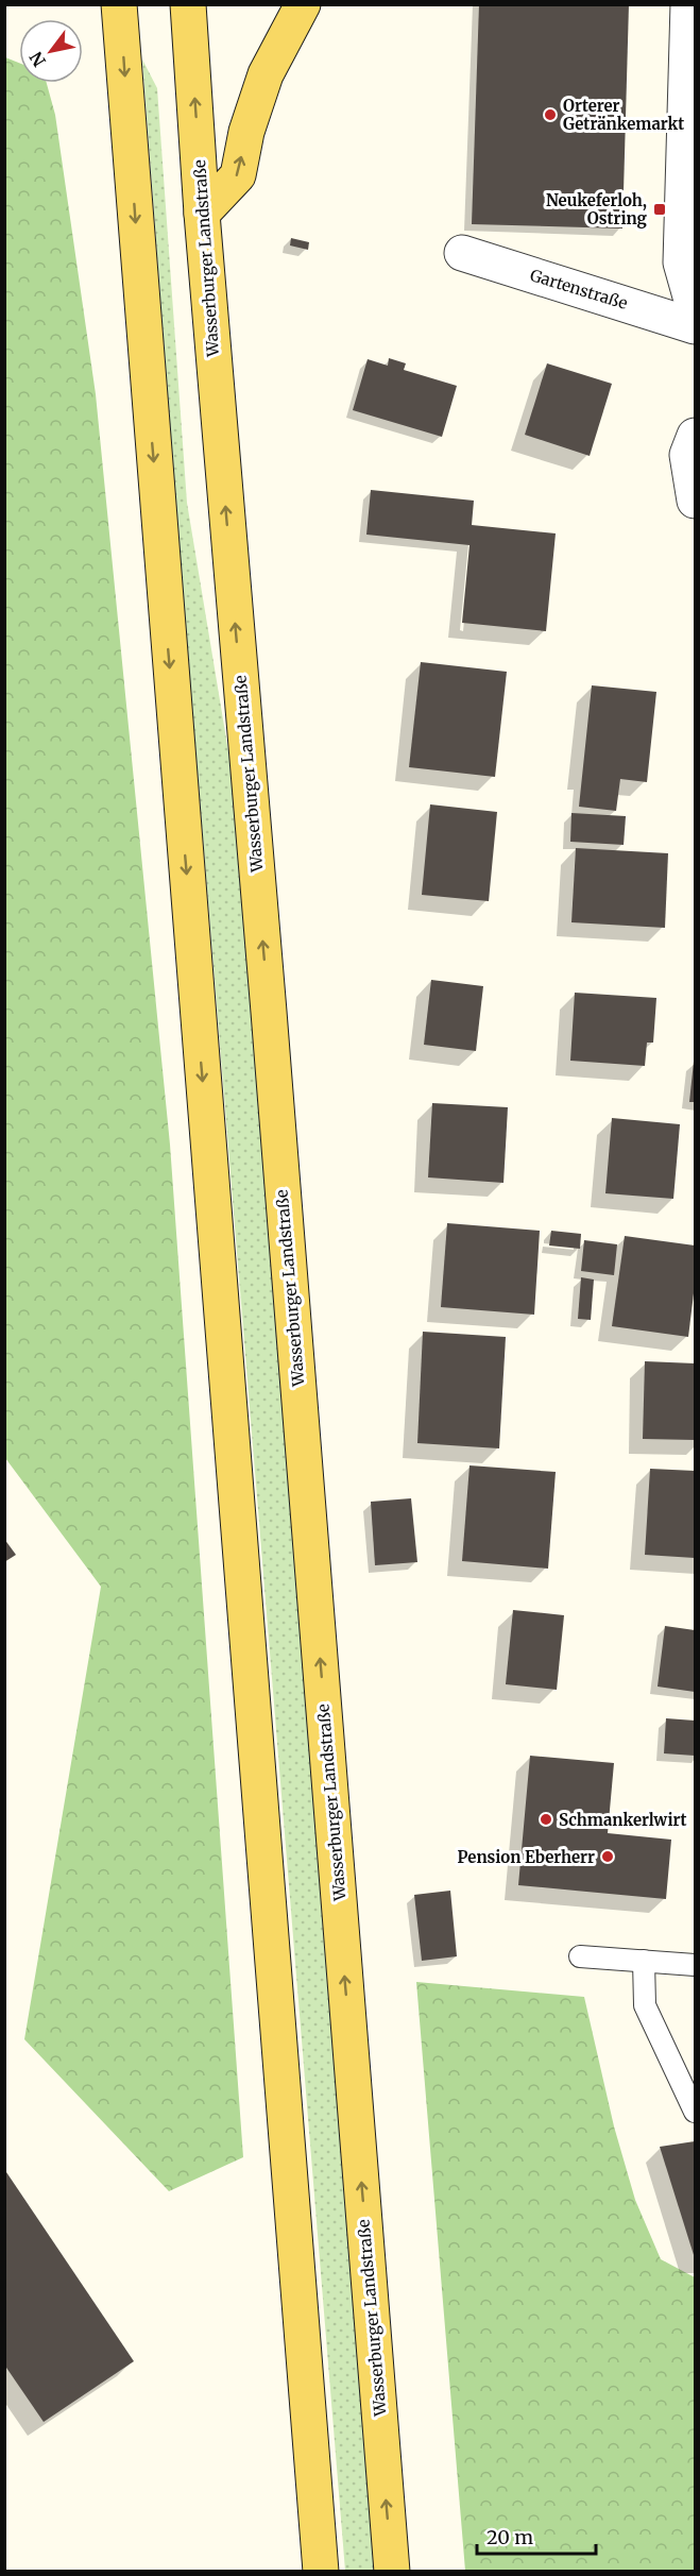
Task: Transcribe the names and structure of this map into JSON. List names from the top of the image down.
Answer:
{
  "streets": {
    "main road": ["Wasserburger Landstraße"],
    "street": ["Gartenstraße"]
  },
  "places": {
    "other": ["Orterer Getränkemarkt", "Schmankerlwirt", "Pension Eberherr"],
    "transit": ["Neukeferloh, Ostring"]
  },
  "scale_bar": "20 m",
  "north": "bottom left"
}
